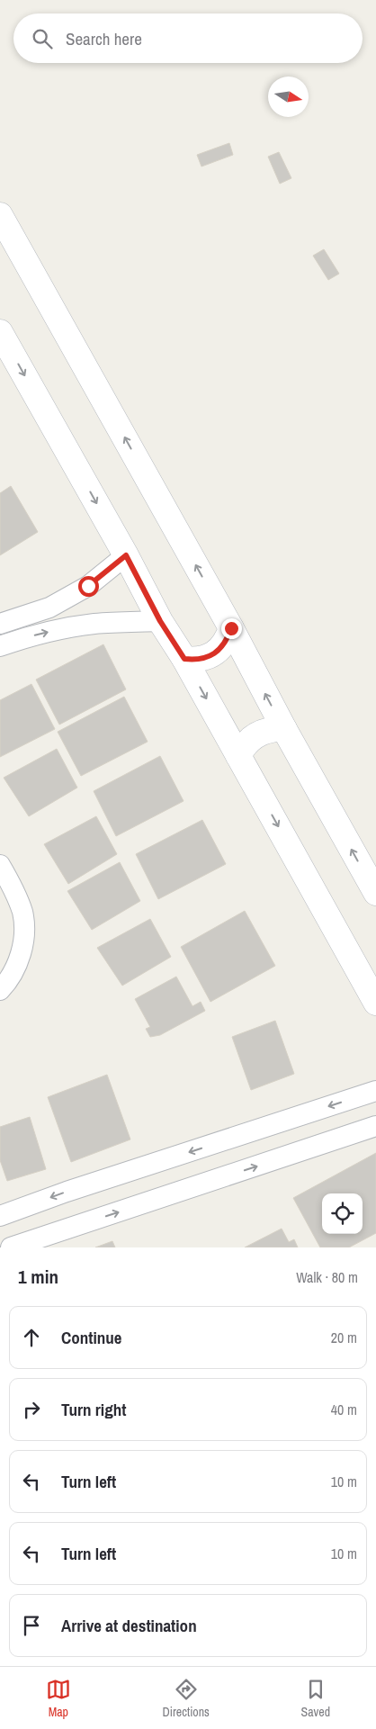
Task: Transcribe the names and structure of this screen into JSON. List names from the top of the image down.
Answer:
{
  "north": "right",
  "page": {
    "search": "Search here",
    "heading": ["1 min", "Walk · 80 m"],
    "list": [
      ["Continue", "20 m"],
      ["Turn right", "40 m"],
      ["Turn left", "10 m"],
      ["Turn left", "10 m"],
      "Arrive at destination"
    ],
    "nav": ["Map", "Directions", "Saved"]
  }
}
